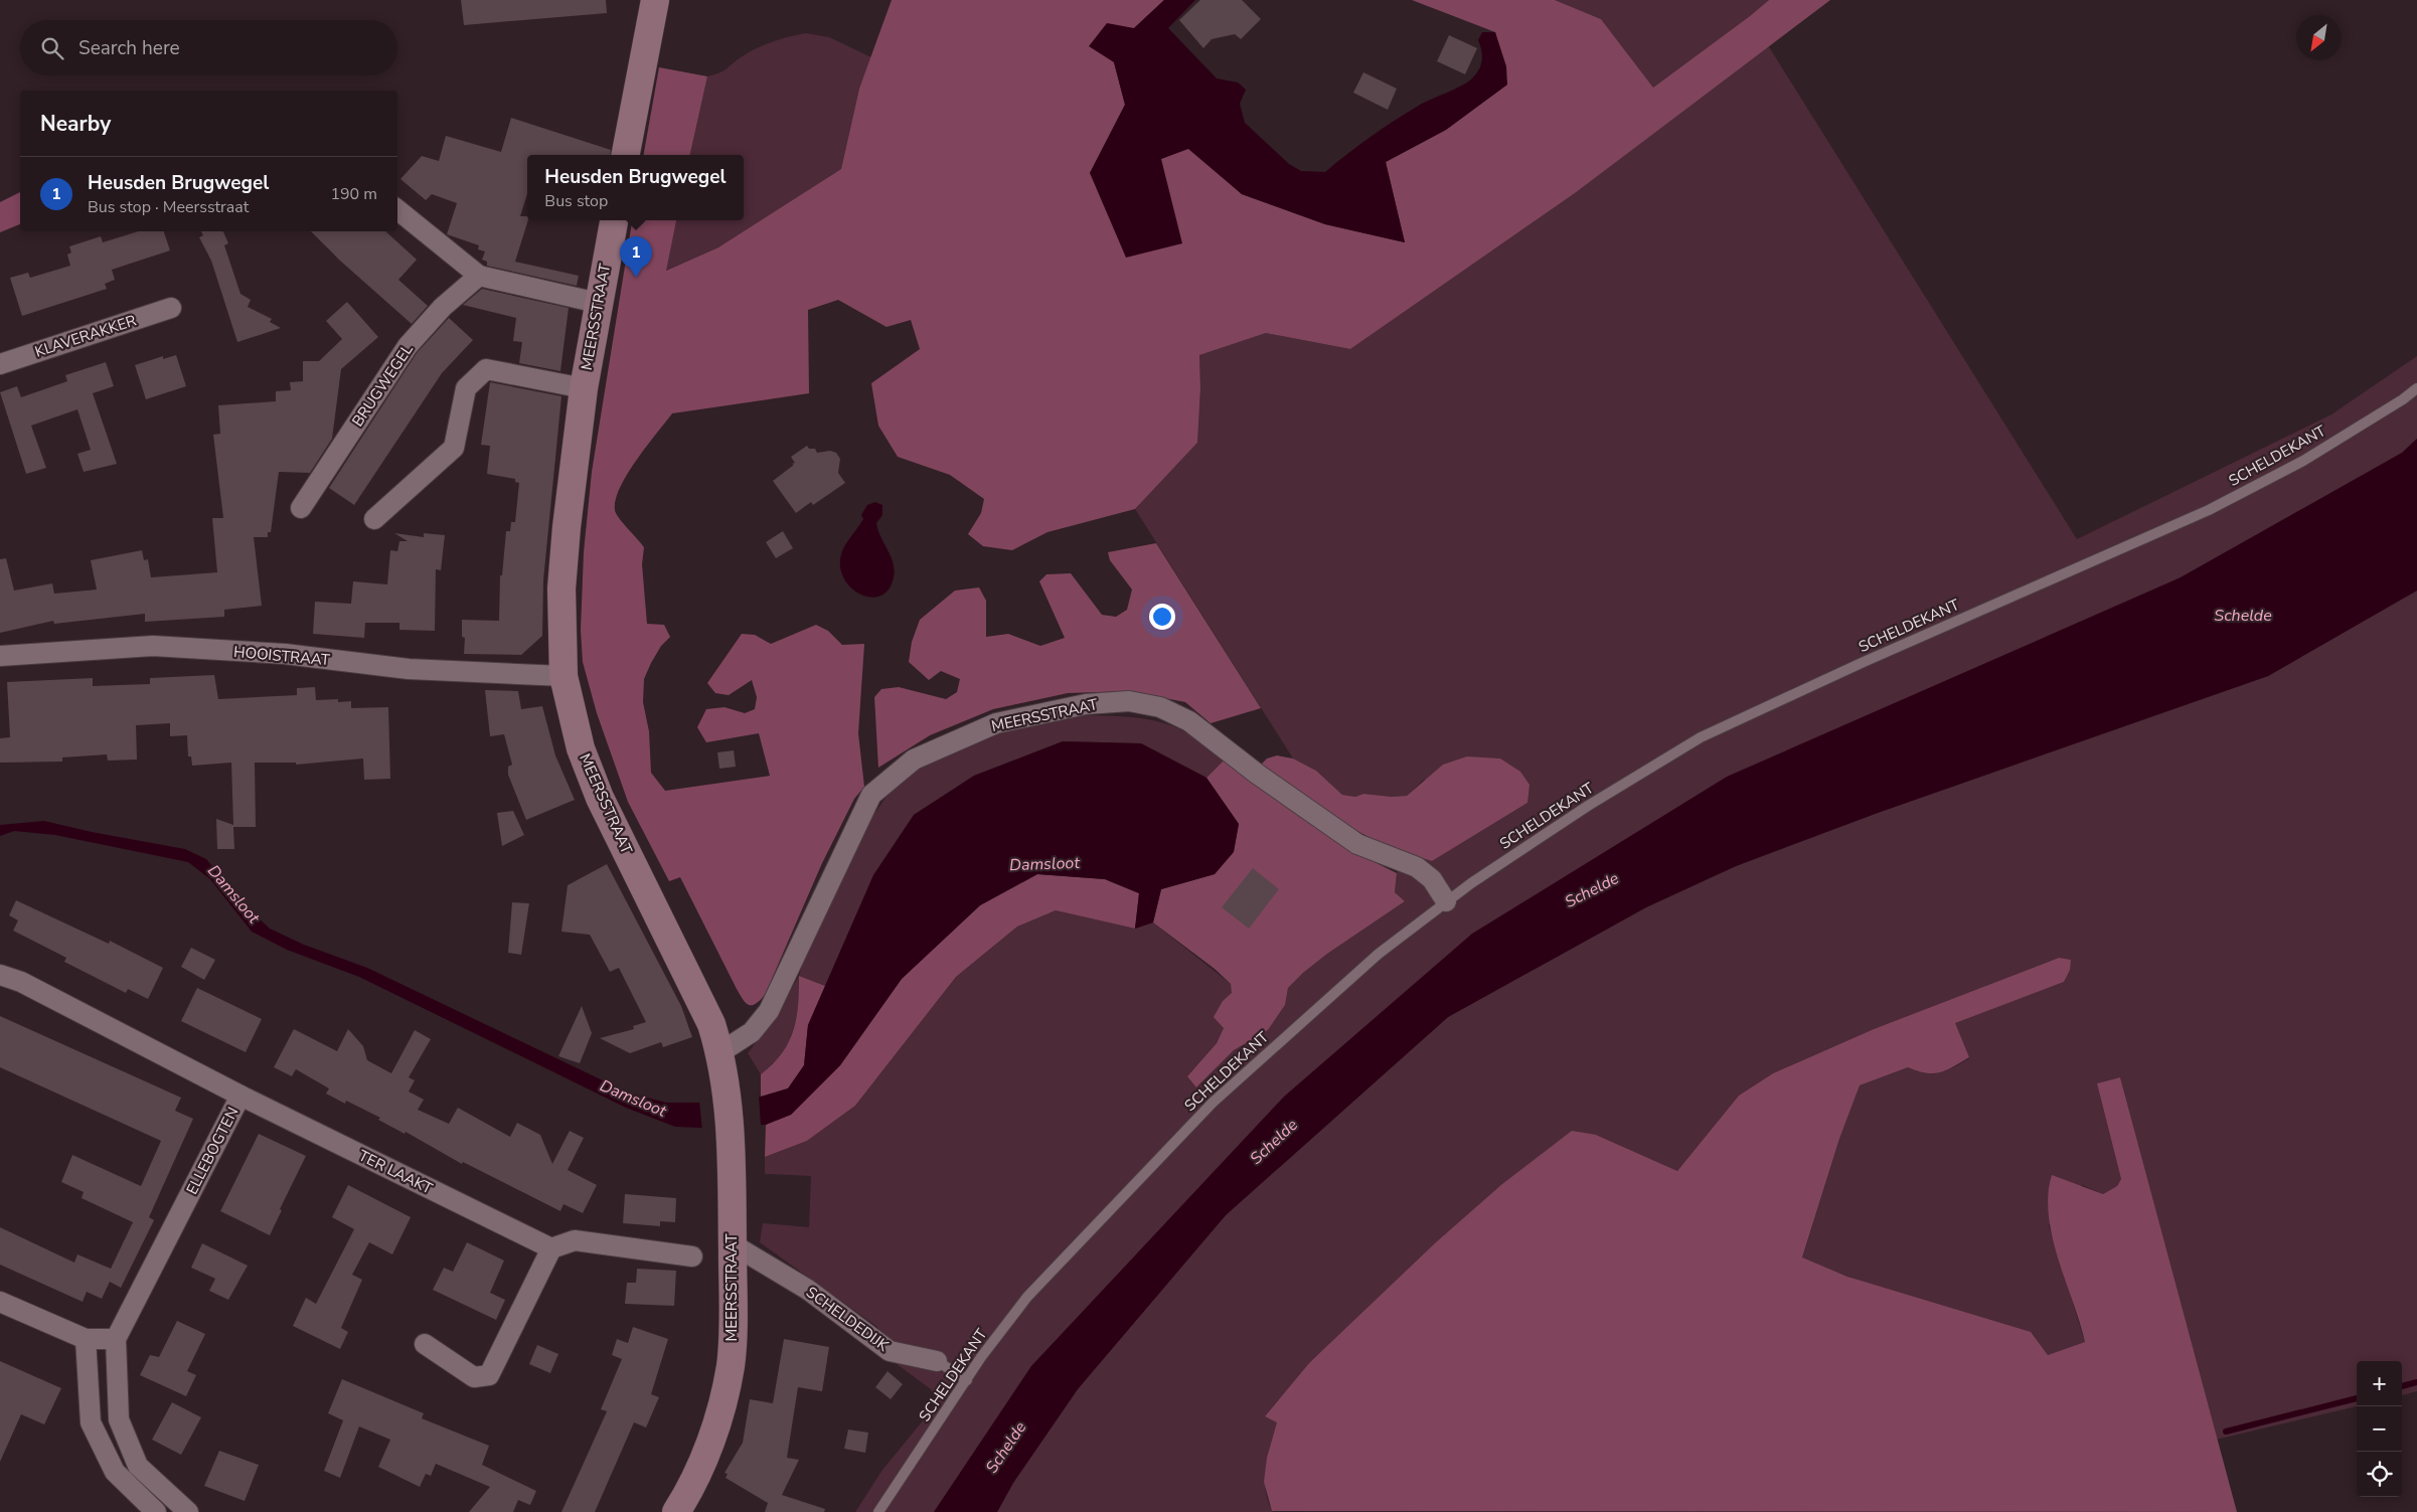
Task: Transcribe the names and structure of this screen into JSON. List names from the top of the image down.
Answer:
{
  "streets": {
    "main road": ["MEERSSTRAAT"],
    "street": [
      "KLAVERAKKER",
      "BRUGWEGEL",
      "HOOISTRAAT",
      "ELLEBOGTEN",
      "TER LAAKT",
      "SCHELDEDIJK"
    ],
    "lane": ["SCHELDEKANT"]
  },
  "crossings": [
    ["MEERSSTRAAT", "SCHELDEKANT"],
    ["MEERSSTRAAT", "HOOISTRAAT"],
    ["MEERSSTRAAT", "SCHELDEDIJK"],
    ["SCHELDEKANT", "SCHELDEDIJK"],
    ["ELLEBOGTEN", "TER LAAKT"]
  ],
  "water": ["Schelde", "Damsloot"],
  "north": "bottom left",
  "page": {
    "search": "Search here",
    "heading": "Nearby",
    "popup": ["Heusden Brugwegel", "Bus stop"],
    "list": [
      {
        "mark": "1",
        "name": "Heusden Brugwegel",
        "note": "Bus stop · Meersstraat",
        "value": "190 m"
      }
    ],
    "pins": "1",
    "map_buttons": ["+", "−"]
  }
}
